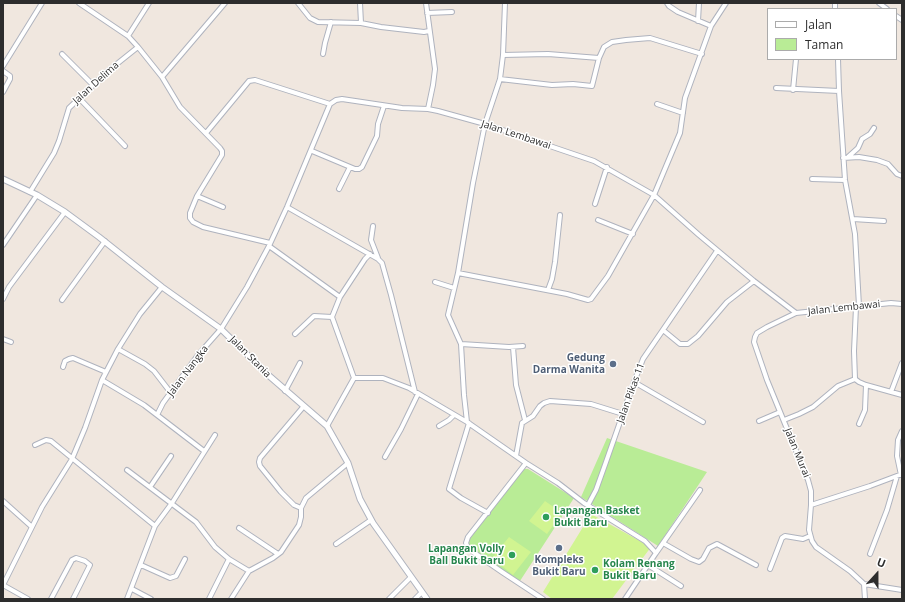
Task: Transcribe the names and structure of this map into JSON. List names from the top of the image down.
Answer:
{
  "streets": {
    "street": [
      "Jalan Delima",
      "Jalan Lembawai",
      "Jalan Stania",
      "Jalan Nangka",
      "Jalan Pikas 11",
      "Jalan Murai"
    ]
  },
  "crossings": [
    ["Jalan Delima", "Jalan Stania"],
    ["Jalan Lembawai", "Jalan Pikas 11"],
    ["Jalan Lembawai", "Jalan Murai"],
    ["Jalan Stania", "Jalan Nangka"]
  ],
  "places": [
    "Gedung Darma Wanita",
    "Lapangan Basket Bukit Baru",
    "Kompleks Bukit Baru",
    "Lapangan Volly Ball Bukit Baru",
    "Kolam Renang Bukit Baru"
  ],
  "legend": ["Jalan", "Taman"],
  "north": "top"
}
